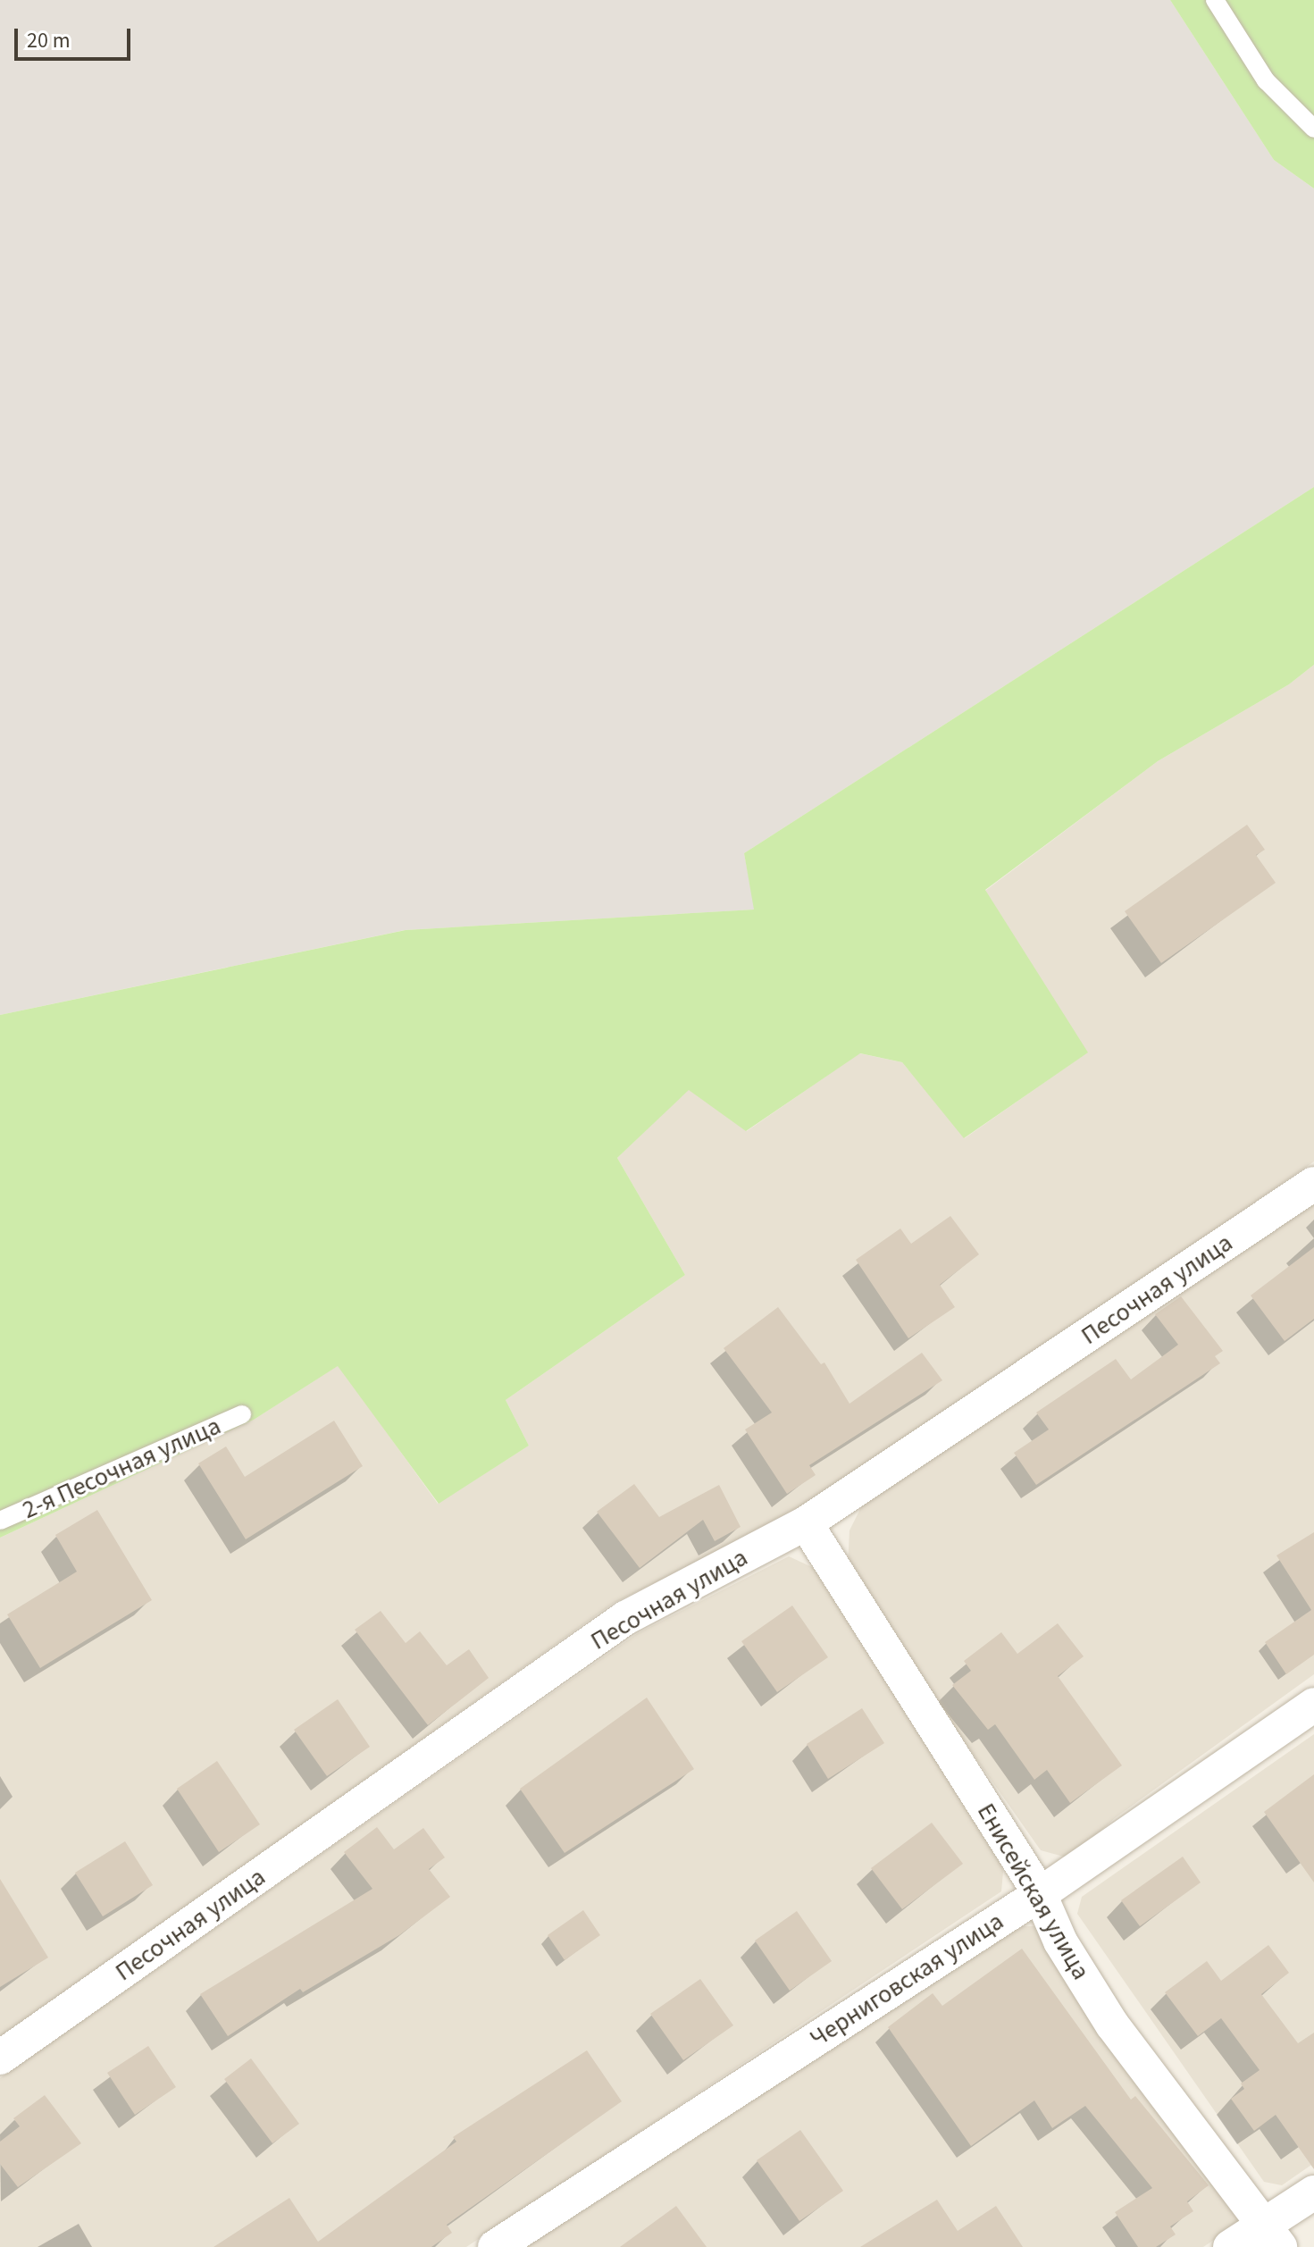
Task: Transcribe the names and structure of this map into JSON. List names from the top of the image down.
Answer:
{
  "streets": {
    "street": ["Песочная улица", "Енисейская улица", "Черниговская улица"],
    "lane": ["2-я Песочная улица"]
  },
  "crossings": [
    ["Песочная улица", "Енисейская улица"],
    ["Енисейская улица", "Черниговская улица"]
  ],
  "scale_bar": "20 m"
}
